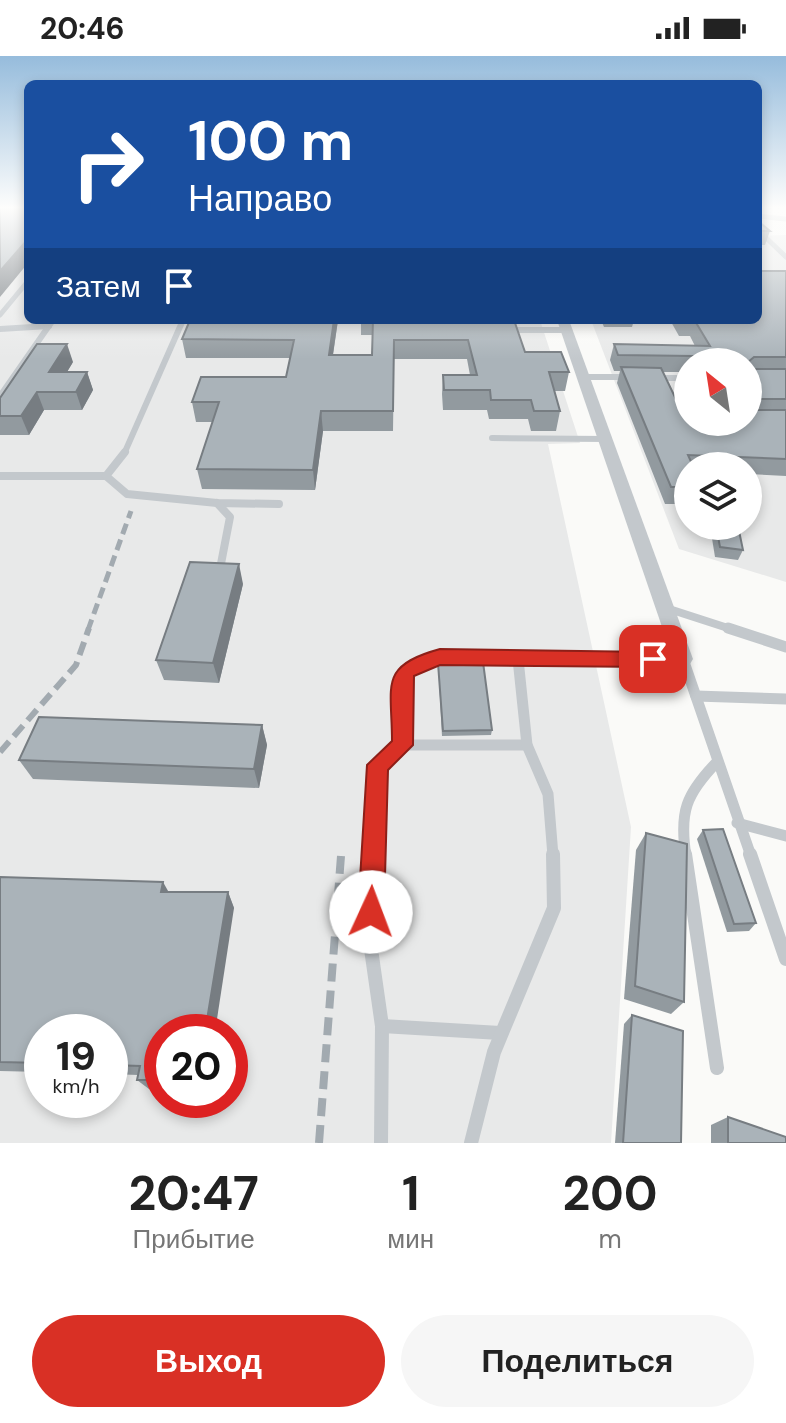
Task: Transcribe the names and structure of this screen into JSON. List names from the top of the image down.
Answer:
{
  "north": "top left",
  "page": {
    "status": "20:46",
    "turn": ["100 m", "Направо"],
    "then": "Затем",
    "speed": "19 km/h",
    "limit": "20",
    "eta": [
      "20:47",
      "Прибытие",
      "1",
      "мин",
      "200",
      "m"
    ],
    "buttons": ["Выход", "Поделиться"]
  }
}
